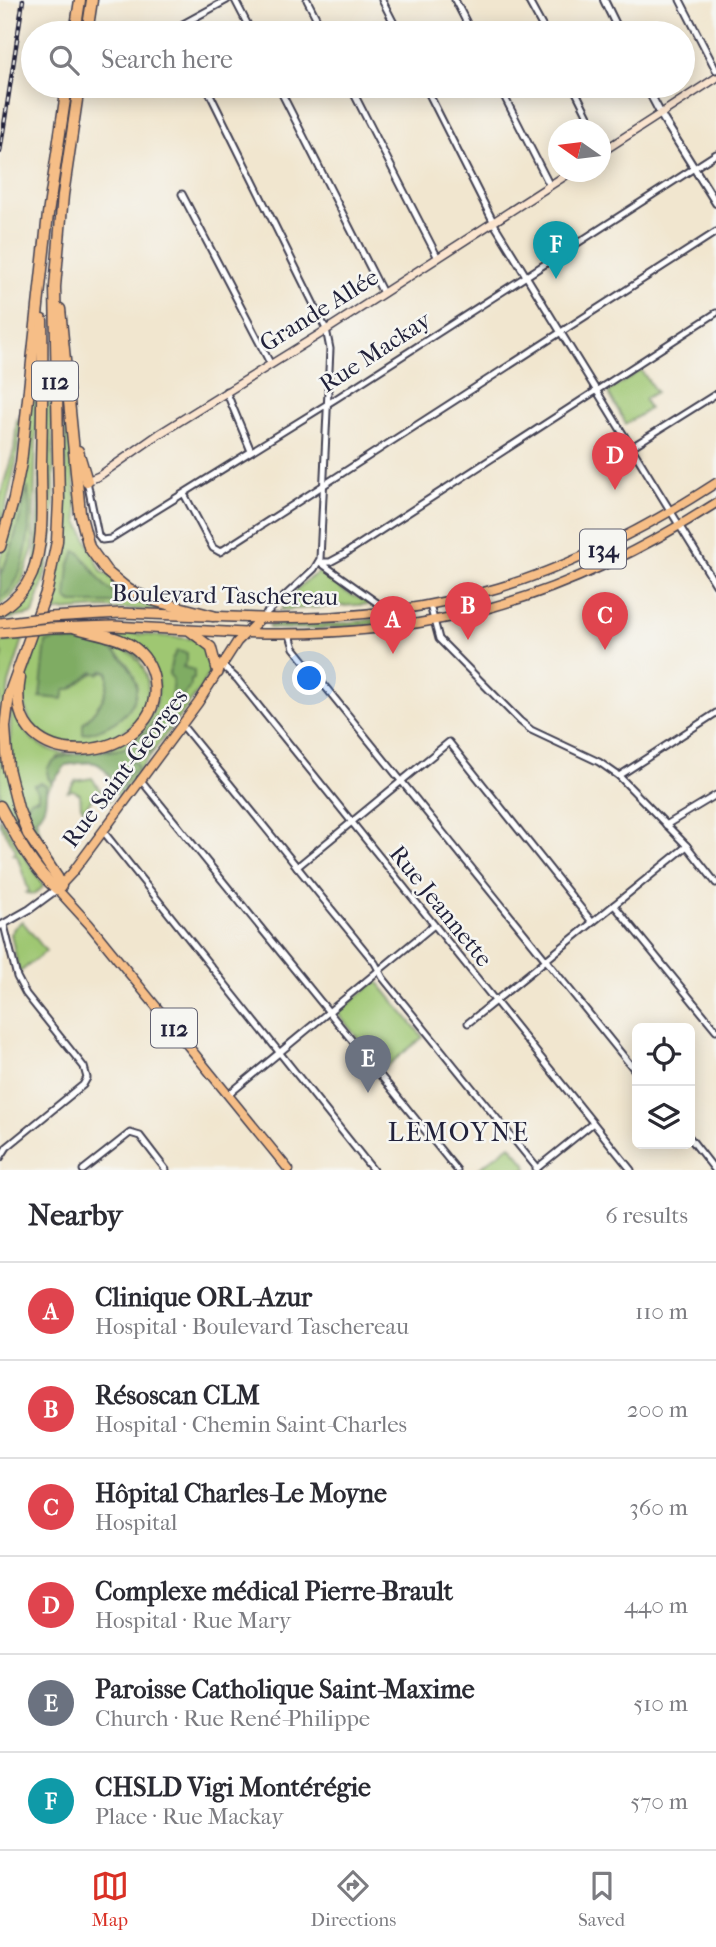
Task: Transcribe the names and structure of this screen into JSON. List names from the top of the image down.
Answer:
{
  "streets": {
    "highway": ["112", "134", "Boulevard Taschereau"],
    "main road": ["Grande Allée", "Rue Saint-Georges"],
    "street": ["Rue Mackay", "Rue Jeannette"]
  },
  "crossings": [
    ["Grande Allée", "Rue Mackay"],
    ["112", "Rue Saint-Georges"],
    ["Boulevard Taschereau", "Rue Saint-Georges"],
    ["Rue Saint-Georges", "Rue Jeannette"]
  ],
  "districts": ["LEMOYNE"],
  "north": "left",
  "page": {
    "search": "Search here",
    "pins": [
      "F",
      "D",
      "B",
      "C",
      "A",
      "E"
    ],
    "heading": ["Nearby", "6 results"],
    "list": [
      {
        "mark": "A",
        "name": "Clinique ORL-Azur",
        "note": "Hospital · Boulevard Taschereau",
        "value": "110 m"
      },
      {
        "mark": "B",
        "name": "Résoscan CLM",
        "note": "Hospital · Chemin Saint-Charles",
        "value": "200 m"
      },
      {
        "mark": "C",
        "name": "Hôpital Charles-Le Moyne",
        "note": "Hospital",
        "value": "360 m"
      },
      {
        "mark": "D",
        "name": "Complexe médical Pierre-Brault",
        "note": "Hospital · Rue Mary",
        "value": "440 m"
      },
      {
        "mark": "E",
        "name": "Paroisse Catholique Saint-Maxime",
        "note": "Church · Rue René-Philippe",
        "value": "510 m"
      },
      {
        "mark": "F",
        "name": "CHSLD Vigi Montérégie",
        "note": "Place · Rue Mackay",
        "value": "570 m"
      }
    ],
    "nav": ["Map", "Directions", "Saved"]
  }
}
